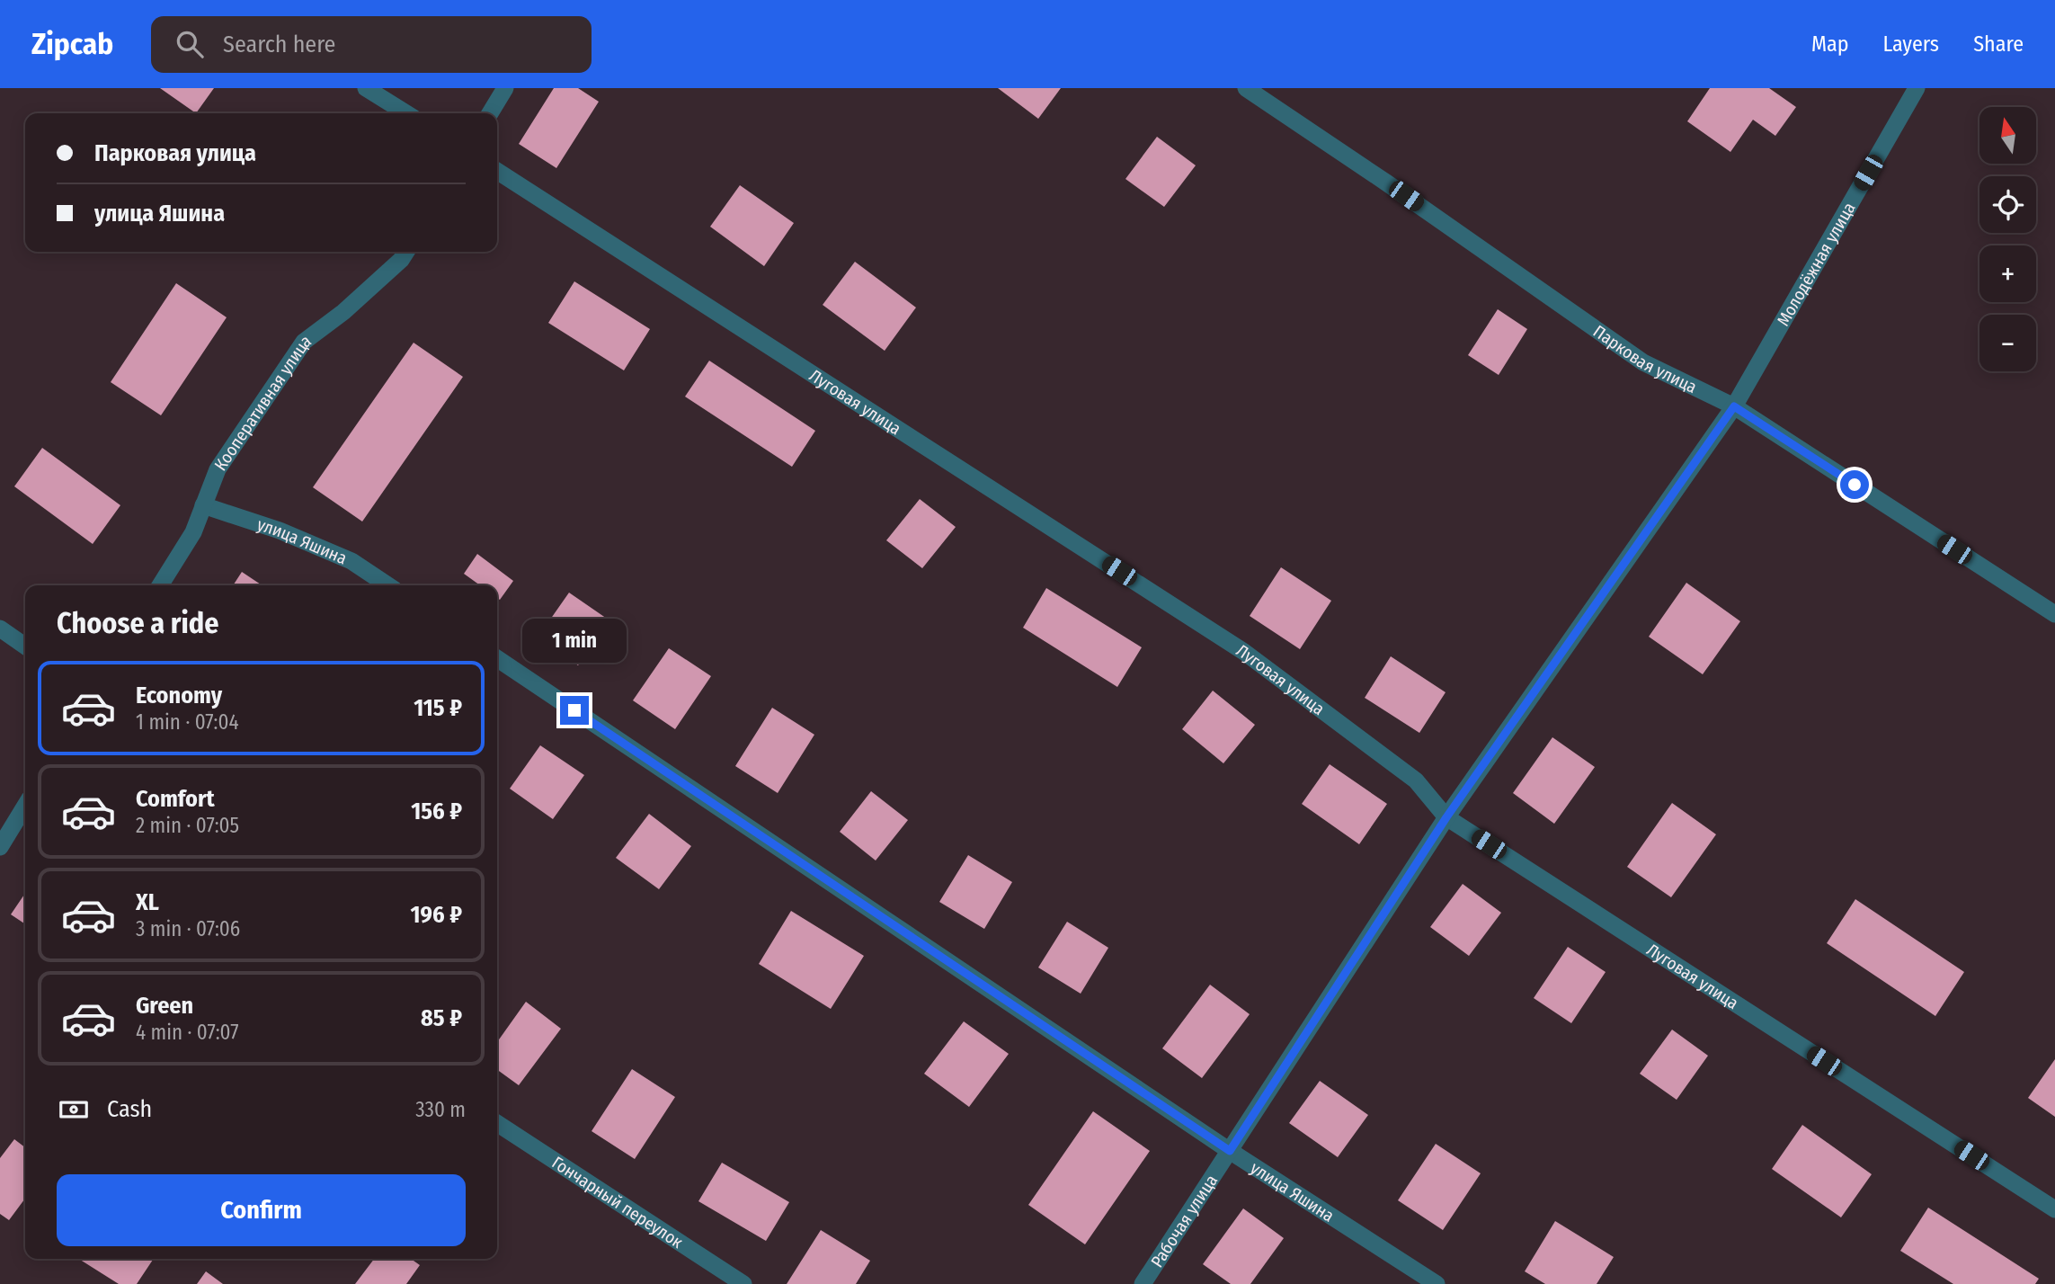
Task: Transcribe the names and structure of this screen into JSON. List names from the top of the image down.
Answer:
{
  "streets": {
    "street": [
      "Молодёжная улица",
      "Парковая улица",
      "Луговая улица",
      "Кооперативная улица",
      "улица Яшина",
      "Гончарный переулок",
      "Рабочая улица"
    ]
  },
  "crossings": [
    ["Молодёжная улица", "Парковая улица"],
    ["Молодёжная улица", "Рабочая улица"],
    ["Парковая улица", "Рабочая улица"],
    ["Луговая улица", "Рабочая улица"],
    ["Кооперативная улица", "улица Яшина"],
    ["улица Яшина", "Рабочая улица"]
  ],
  "north": "top",
  "page": {
    "header": "Zipcab",
    "search": "Search here",
    "nav": ["Map", "Layers", "Share"],
    "map_buttons": ["+", "−"],
    "banner": ["Парковая улица", "улица Яшина"],
    "heading": "Choose a ride",
    "bubble": "1 min",
    "list": [
      {
        "name": "Economy",
        "note": "1 min · 07:04",
        "value": "115 ₽"
      },
      {
        "name": "Comfort",
        "note": "2 min · 07:05",
        "value": "156 ₽"
      },
      {
        "name": "XL",
        "note": "3 min · 07:06",
        "value": "196 ₽"
      },
      {
        "name": "Green",
        "note": "4 min · 07:07",
        "value": "85 ₽"
      }
    ],
    "pay": ["Cash", "330 m"],
    "buttons": "Confirm"
  }
}
